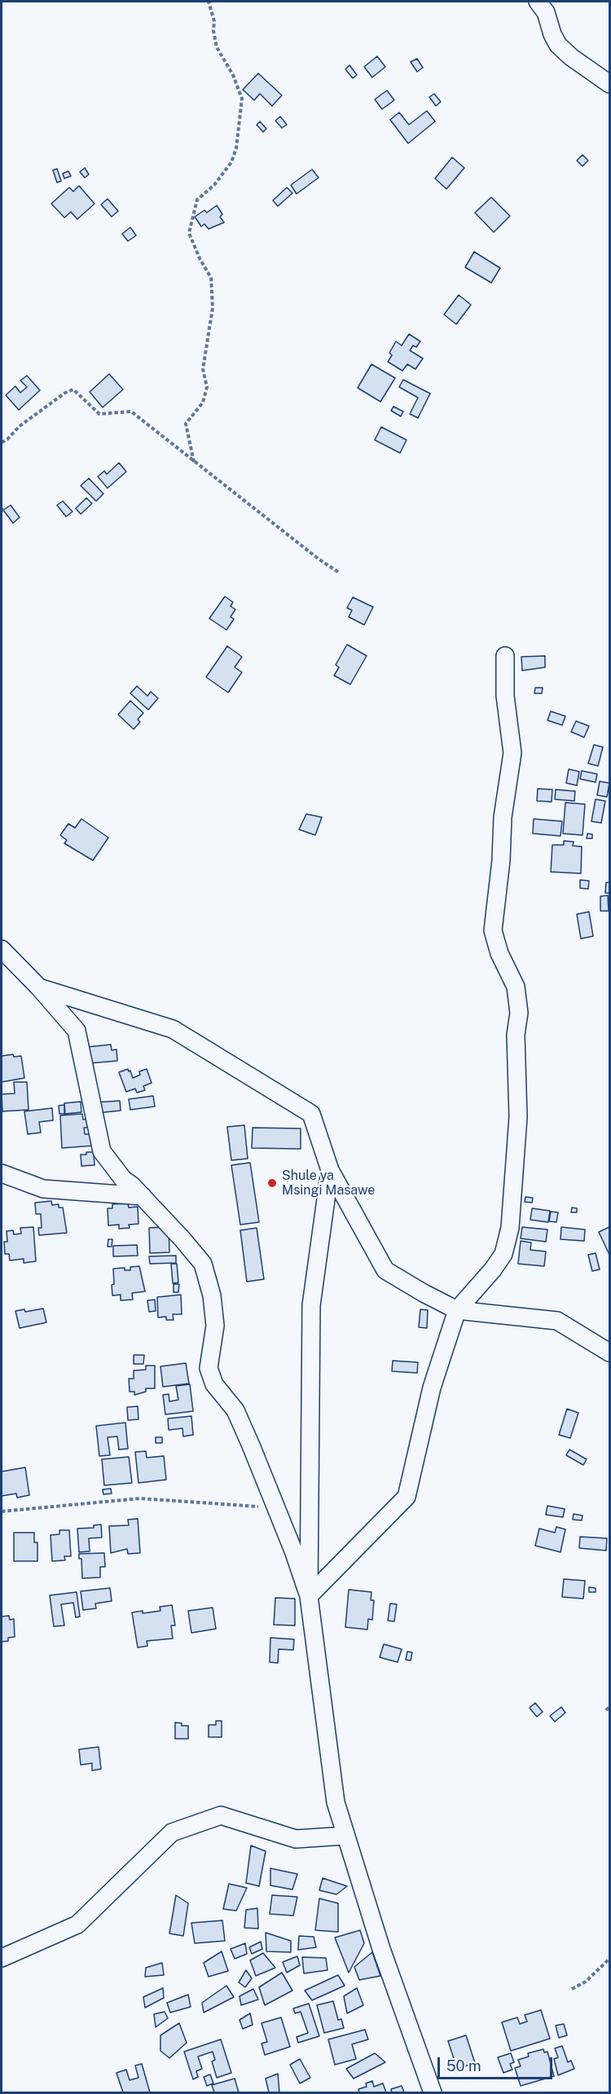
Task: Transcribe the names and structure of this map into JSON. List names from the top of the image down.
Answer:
{
  "places": ["Shule ya Msingi Masawe"],
  "scale_bar": "50 m"
}
